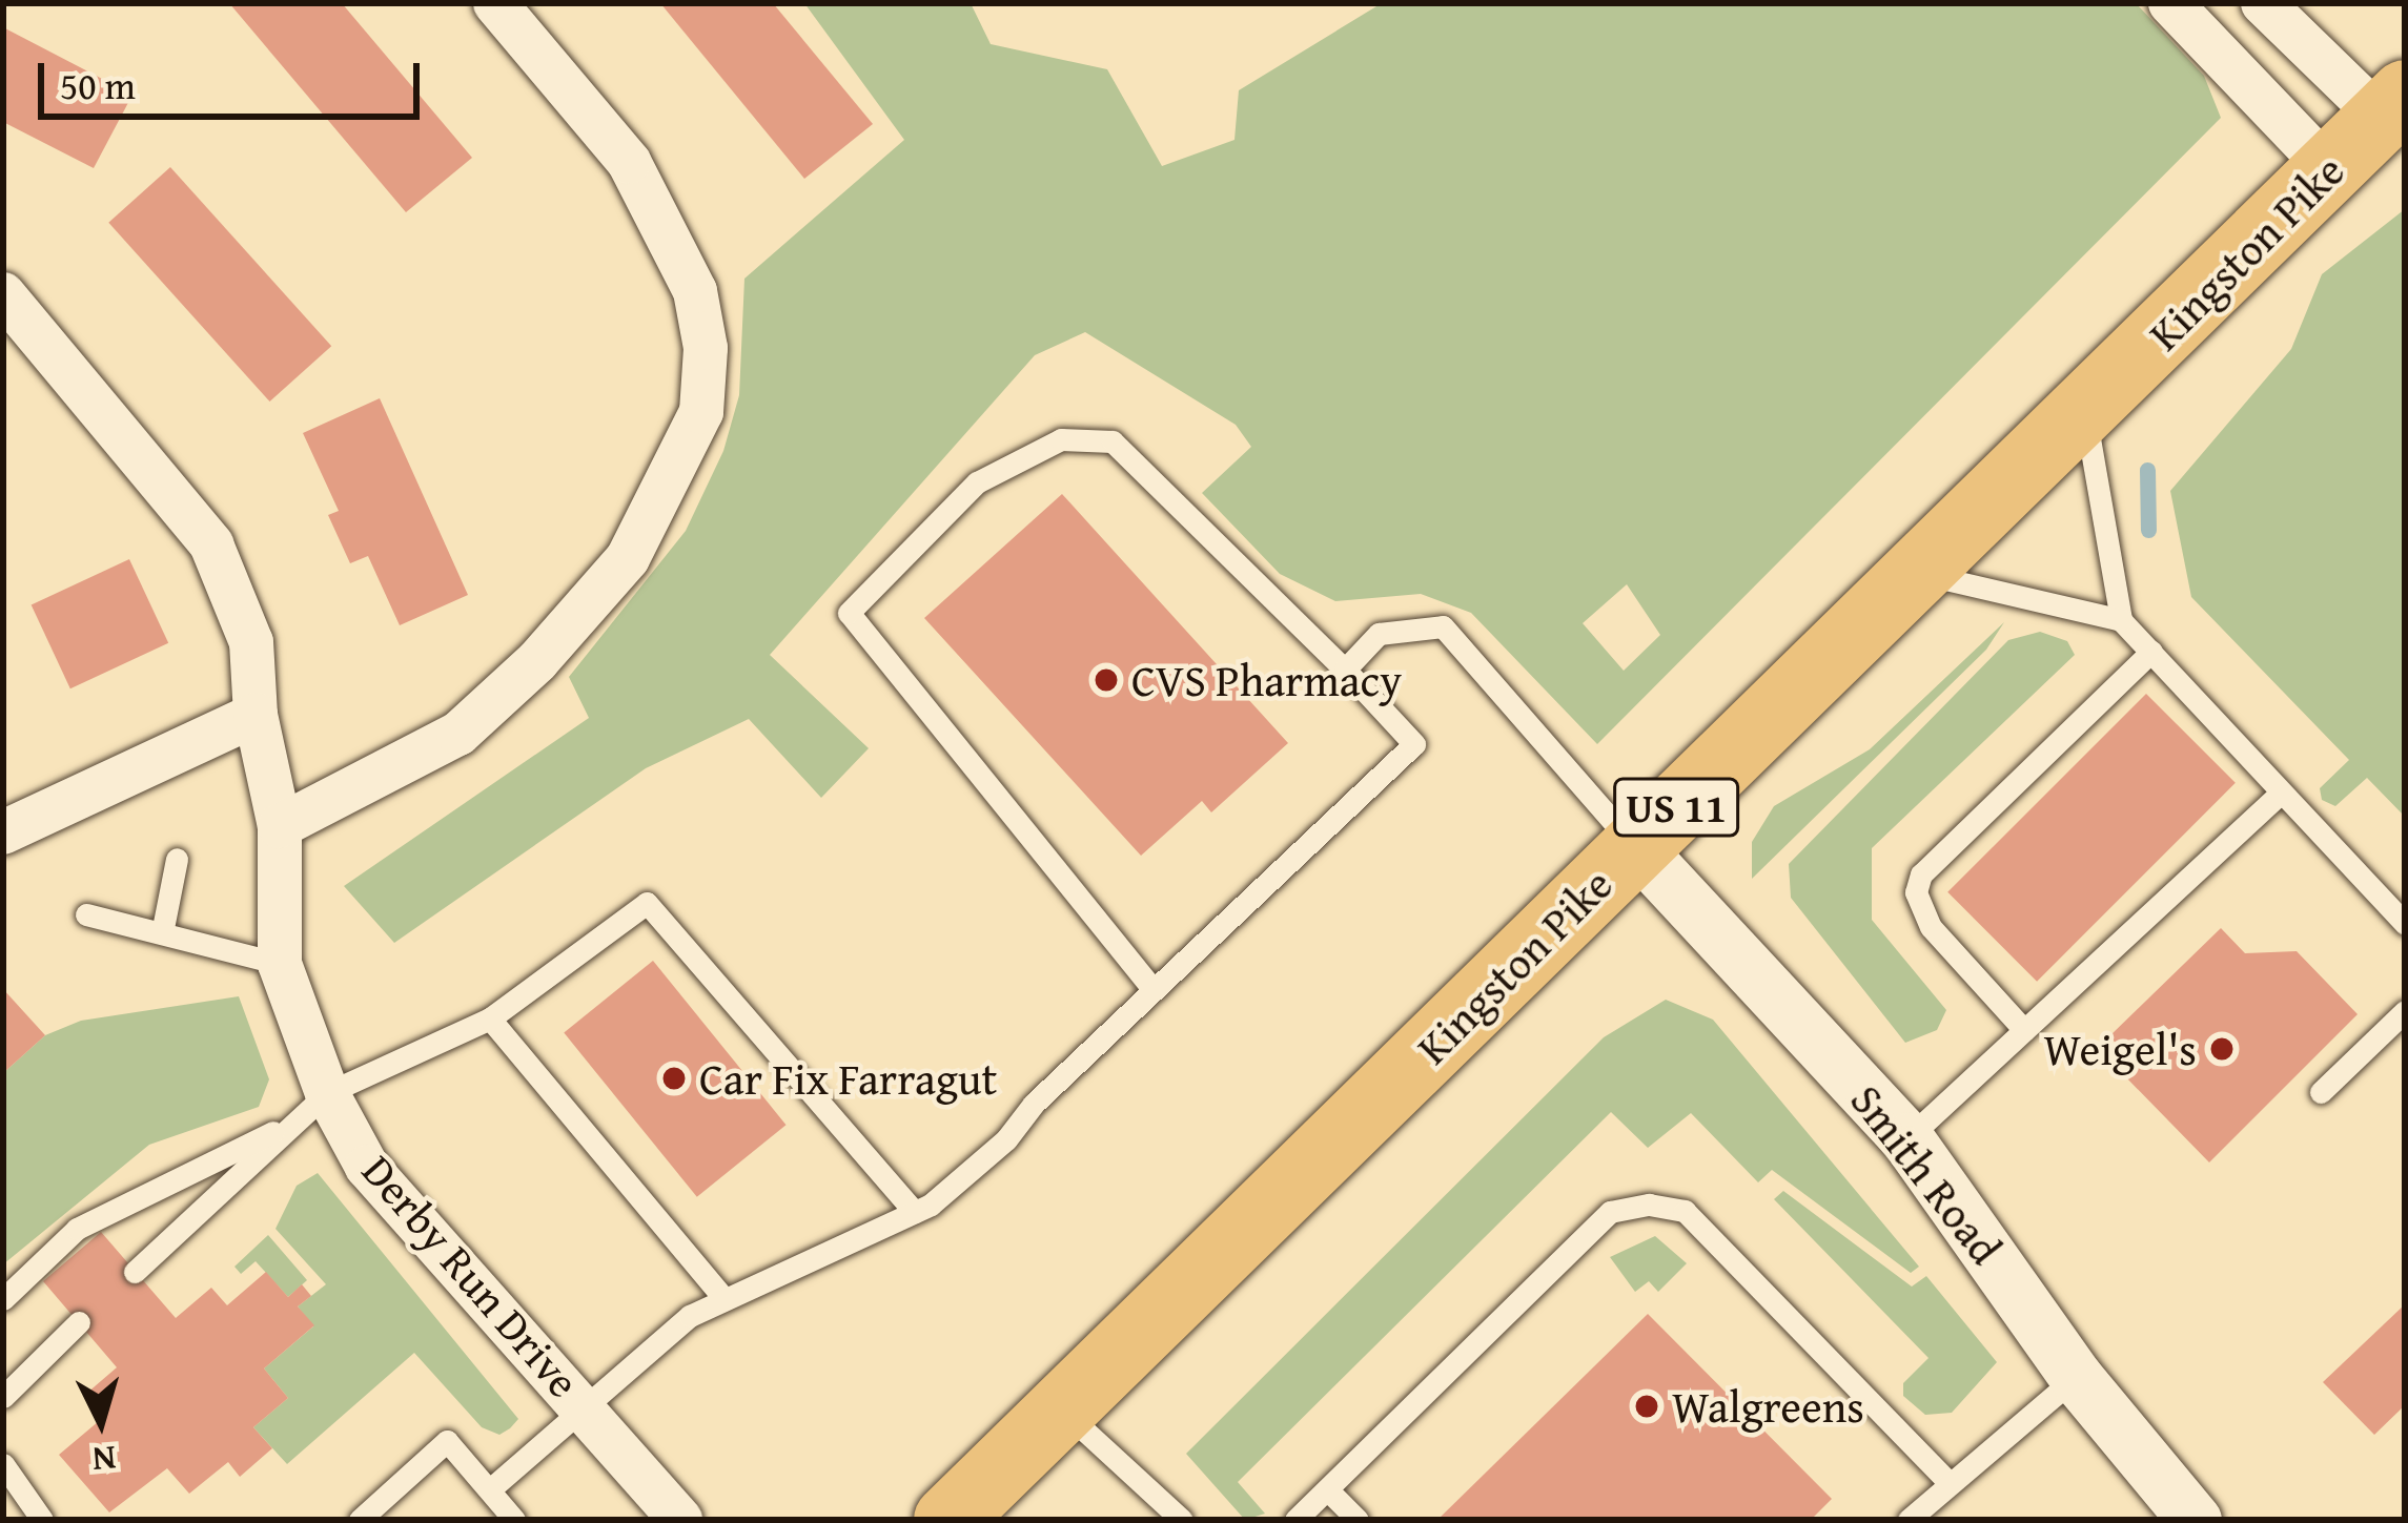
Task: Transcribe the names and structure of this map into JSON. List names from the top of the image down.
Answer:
{
  "streets": {
    "main road": ["Kingston Pike", "US 11"],
    "street": ["Smith Road", "Derby Run Drive"]
  },
  "crossings": [
    ["Kingston Pike", "Smith Road"]
  ],
  "places": [
    "CVS Pharmacy",
    "Weigel's",
    "Car Fix Farragut",
    "Walgreens"
  ],
  "scale_bar": "50 m",
  "north": "bottom"
}
